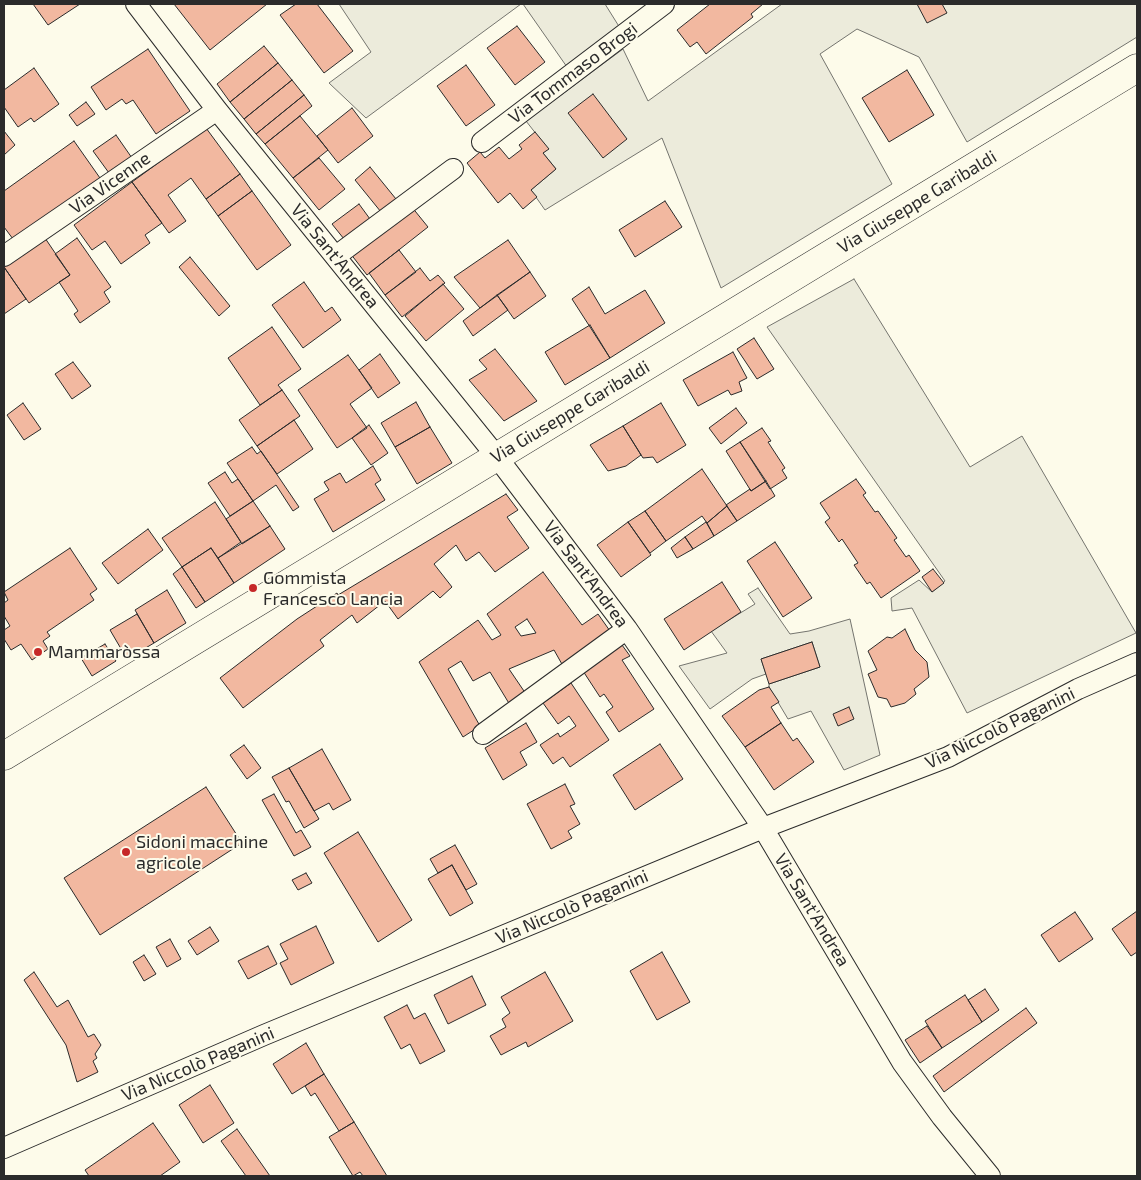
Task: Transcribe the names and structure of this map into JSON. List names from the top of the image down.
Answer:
{
  "streets": {
    "street": [
      "Via Tommaso Brogi",
      "Via Vicenne",
      "Via Giuseppe Garibaldi",
      "Via Sant'Andrea",
      "Via Niccolò Paganini"
    ]
  },
  "crossings": [
    ["Via Vicenne", "Via Sant'Andrea"],
    ["Via Giuseppe Garibaldi", "Via Sant'Andrea"],
    ["Via Sant'Andrea", "Via Niccolò Paganini"]
  ],
  "places": ["Gommista Francesco Lancia", "Mammaròssa", "Sidoni macchine agricole"]
}
